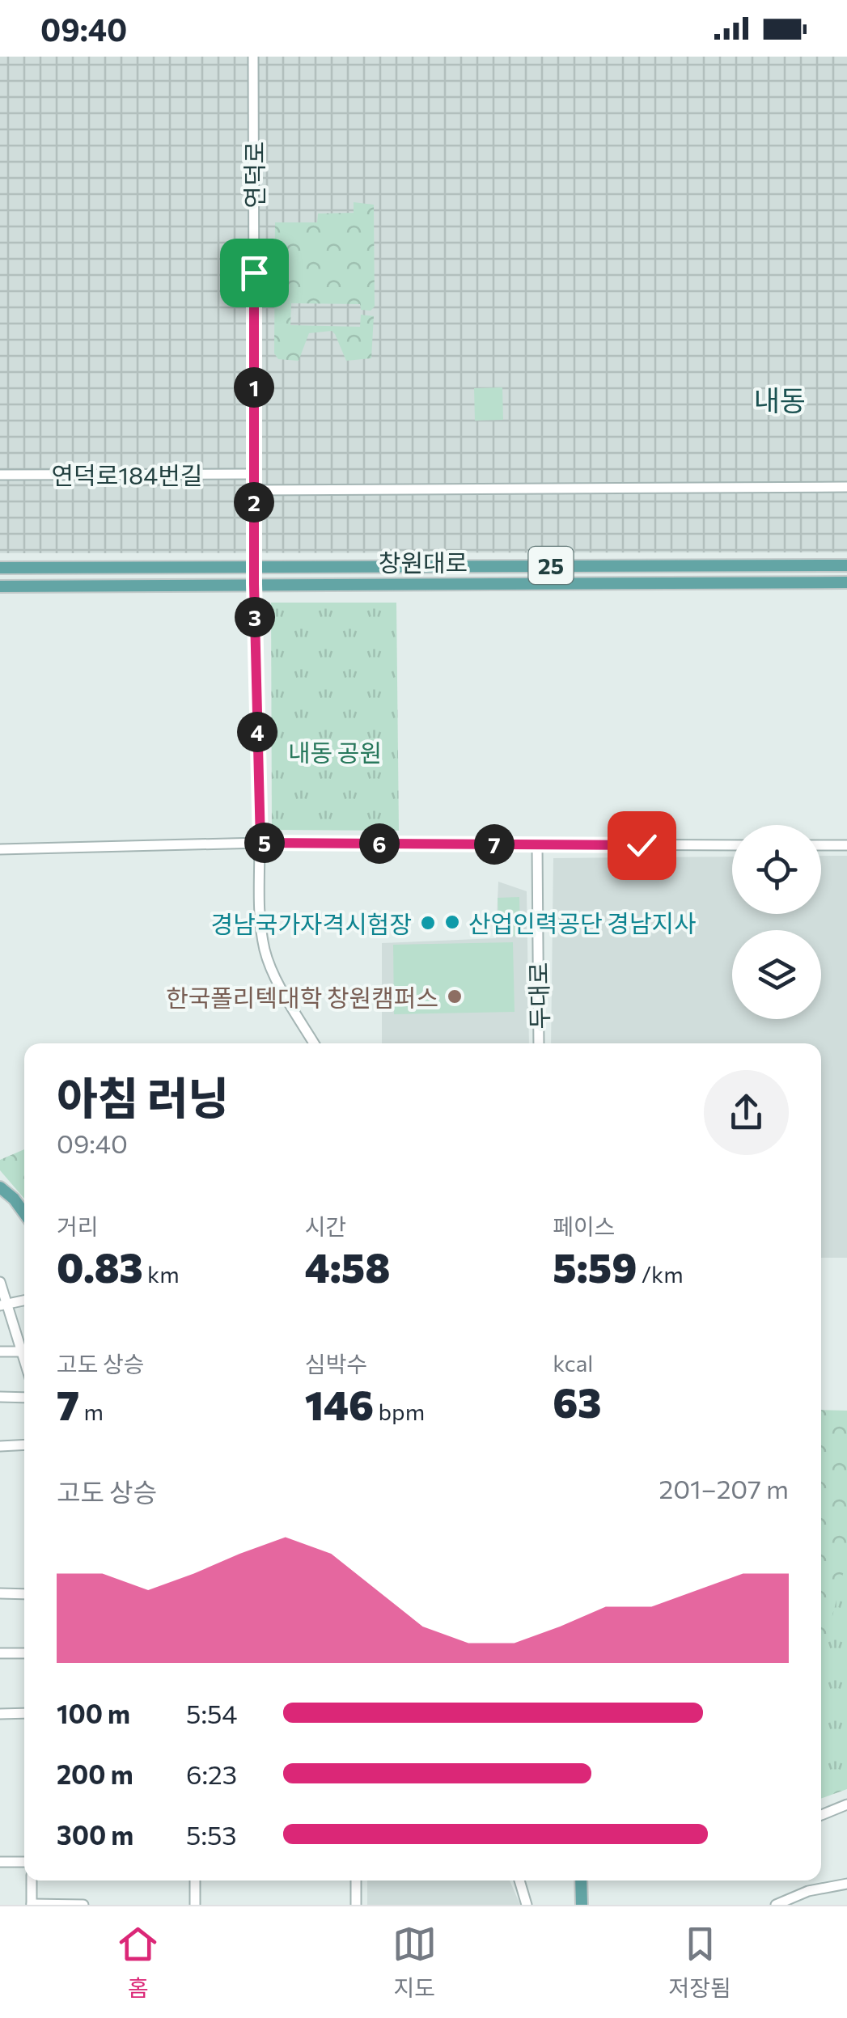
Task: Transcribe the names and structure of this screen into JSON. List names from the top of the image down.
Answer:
{
  "streets": {
    "main road": ["창원대로", "25"],
    "street": ["연덕로", "연덕로184번길", "두대로"]
  },
  "crossings": [
    ["연덕로", "연덕로184번길"],
    ["연덕로", "창원대로"]
  ],
  "districts": ["내동"],
  "parks": ["내동 공원"],
  "places": ["산업인력공단 경남지사", "경남국가자격시험장", "한국폴리텍대학 창원캠퍼스"],
  "page": {
    "status": "09:40",
    "pins": [
      "1",
      "2",
      "3",
      "4",
      "5",
      "6",
      "7"
    ],
    "heading": ["아침 러닝", "09:40"],
    "stats": [
      ["거리", "0.83 km"],
      ["시간", "4:58"],
      ["페이스", "5:59 /km"],
      ["고도 상승", "7 m"],
      ["심박수", "146 bpm"],
      ["kcal", "63"]
    ],
    "chart": ["고도 상승", "201–207 m"],
    "list": [
      {
        "name": "100 m",
        "note": "5:54"
      },
      {
        "name": "200 m",
        "note": "6:23"
      },
      {
        "name": "300 m",
        "note": "5:53"
      }
    ],
    "tabs": ["홈", "지도", "저장됨"]
  }
}
